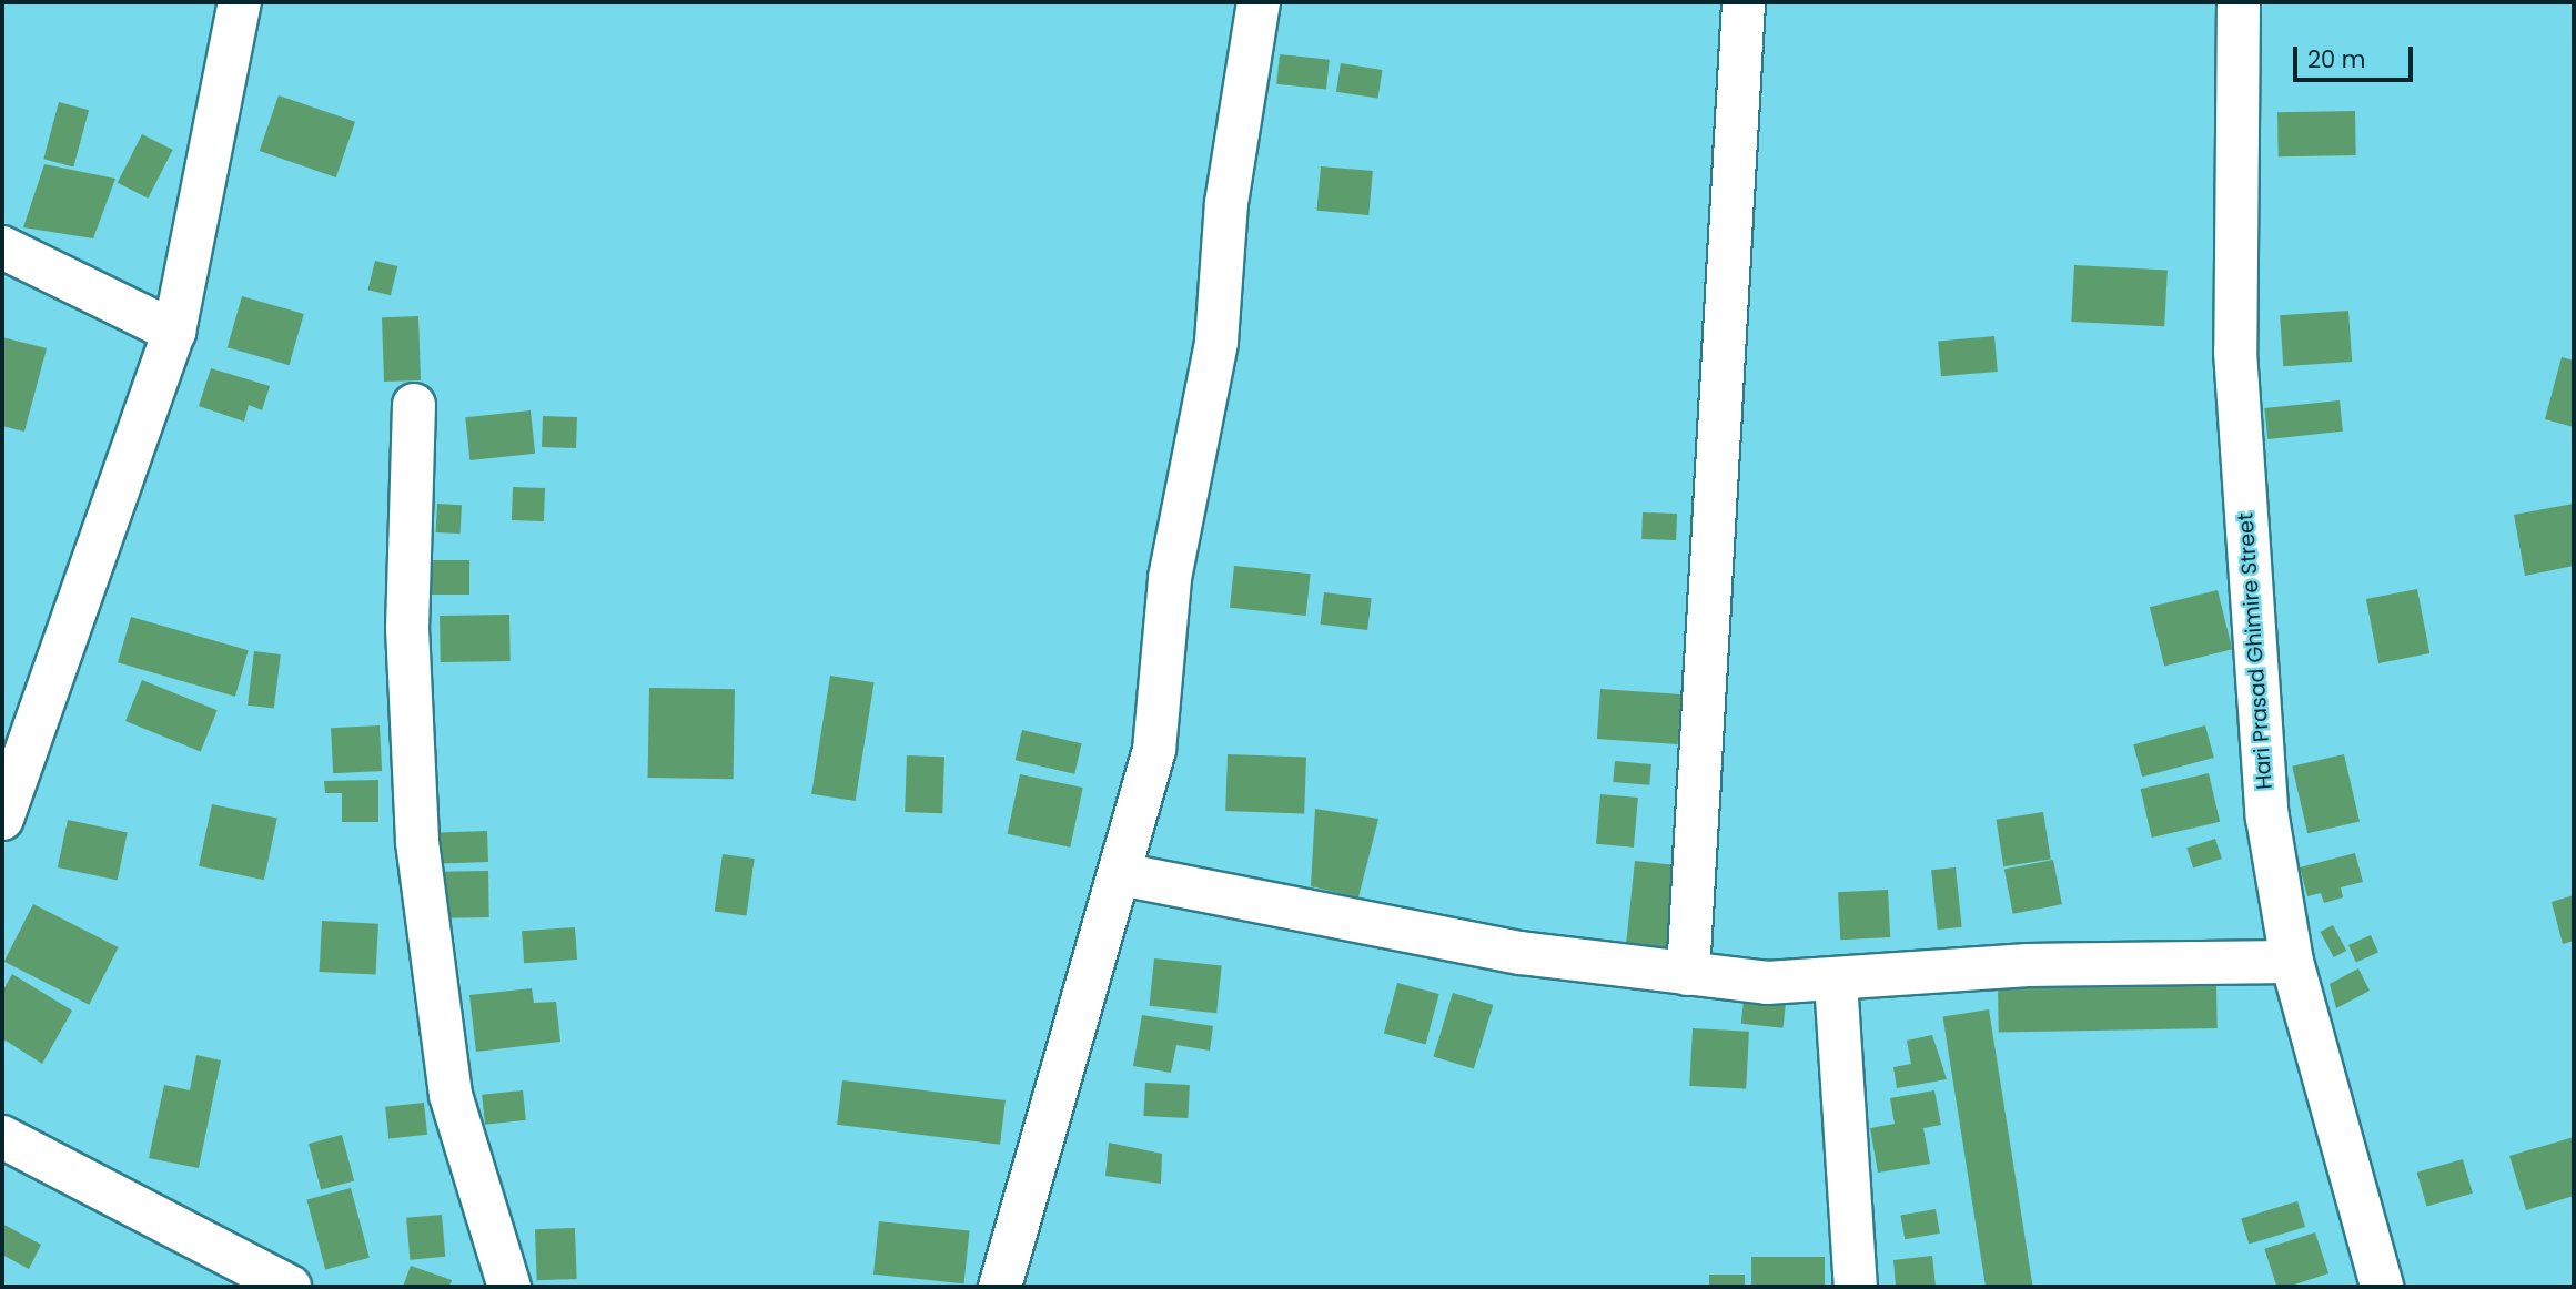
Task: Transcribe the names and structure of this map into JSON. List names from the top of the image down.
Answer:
{
  "streets": {
    "street": ["Hari Prasad Ghimire Street"]
  },
  "scale_bar": "20 m"
}
